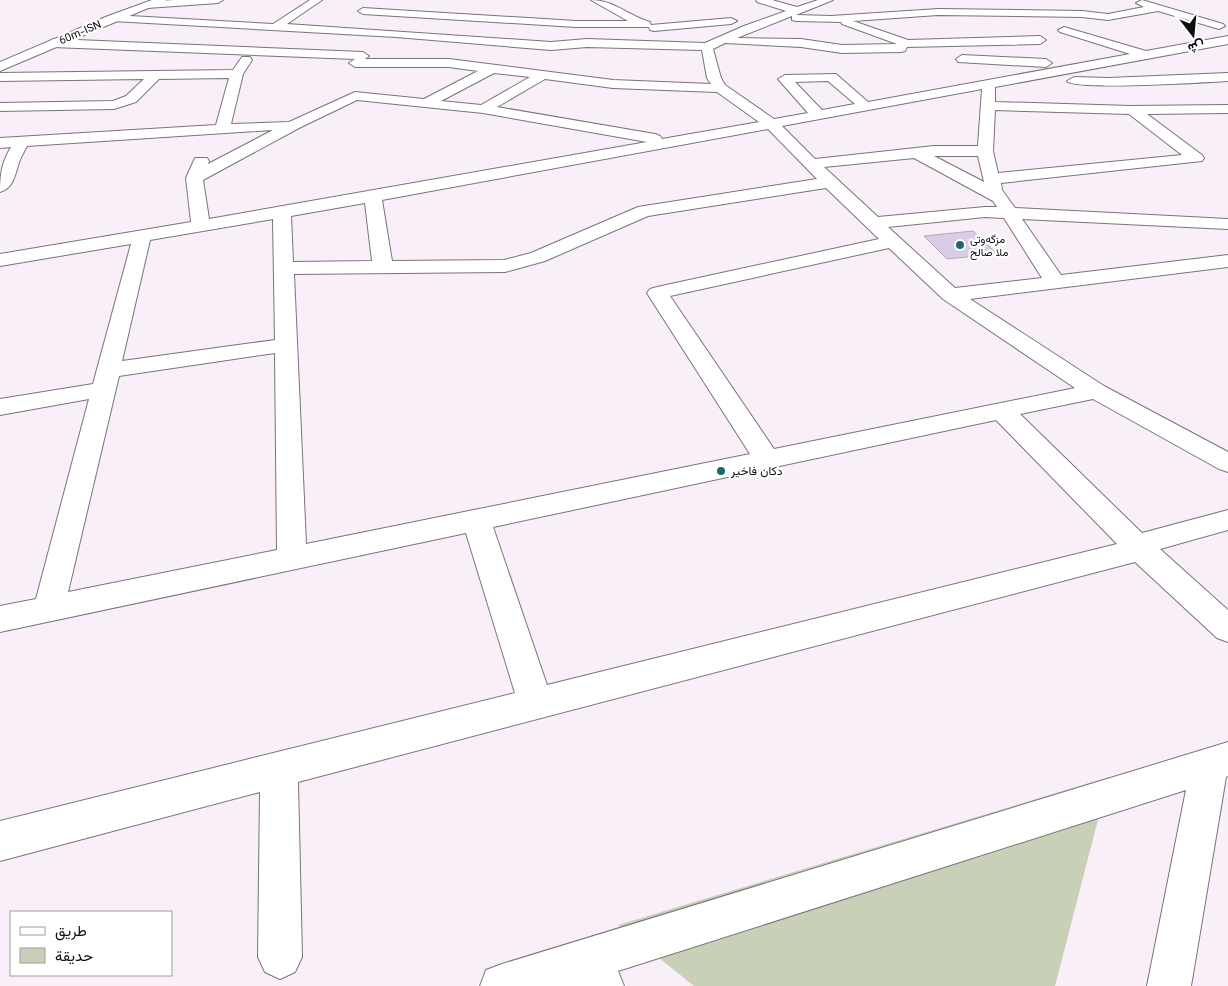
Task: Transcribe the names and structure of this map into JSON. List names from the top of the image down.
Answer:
{
  "streets": {
    "street": ["60m-ISN"]
  },
  "places": ["مزگه‌وتی ملا صالح", "دكان فاخیر"],
  "legend": ["طريق", "حديقة"],
  "north": "bottom"
}
